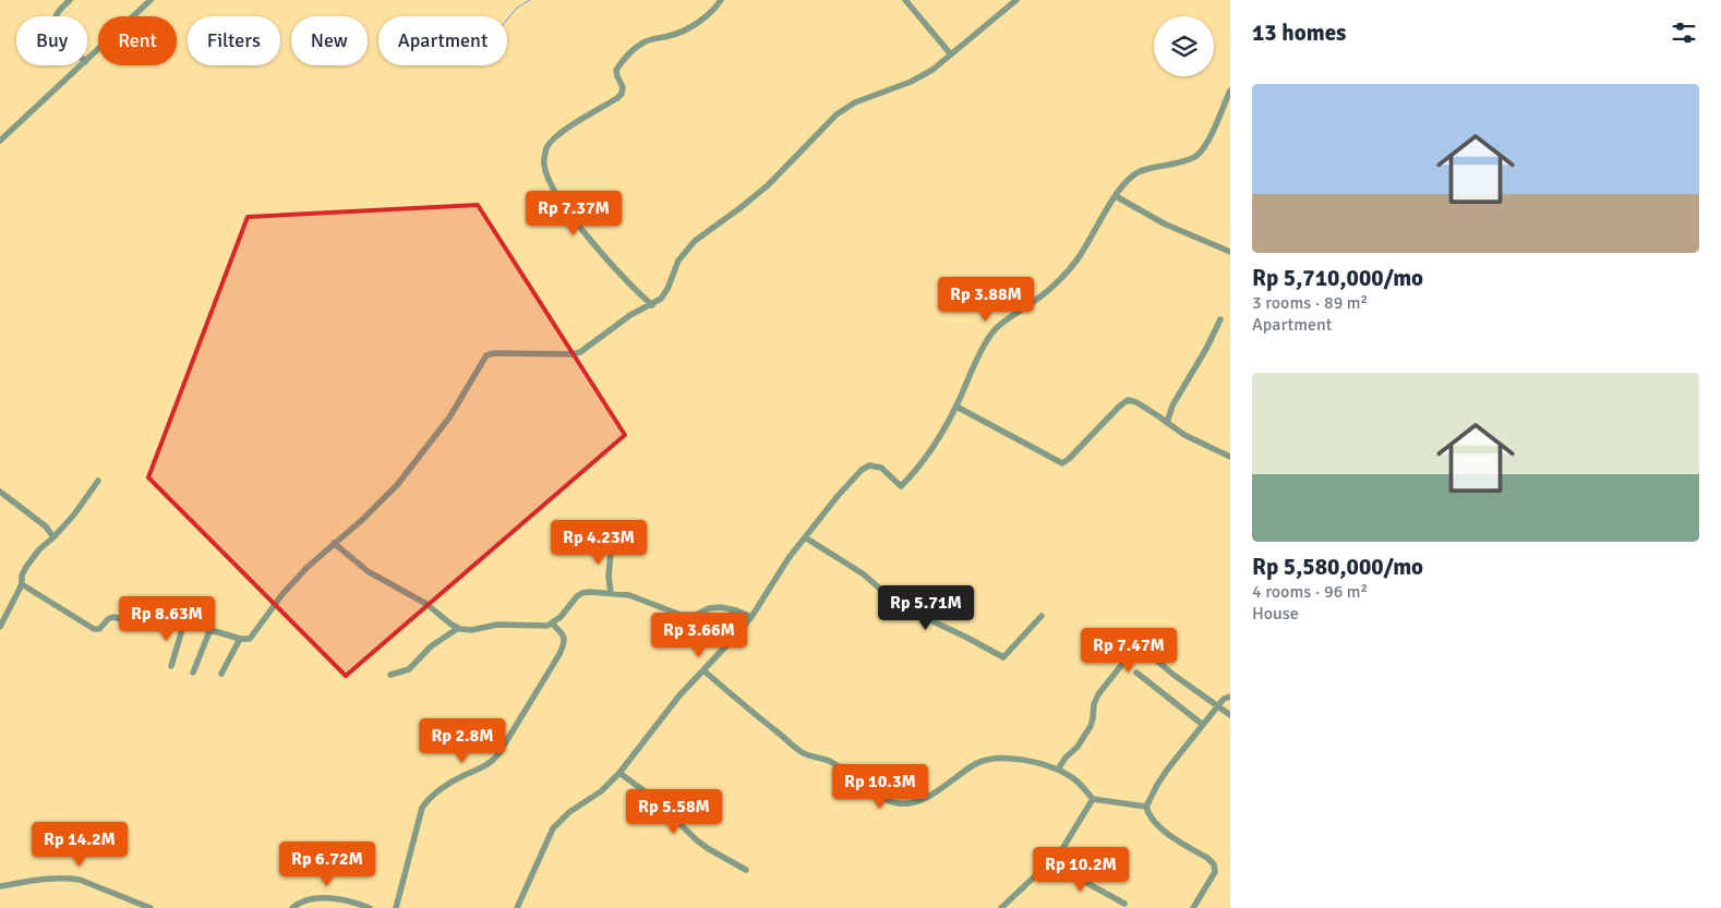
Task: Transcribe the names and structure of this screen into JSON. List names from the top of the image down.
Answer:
{
  "page": {
    "heading": "13 homes",
    "chip": [
      "Buy",
      "Rent",
      "Filters",
      "New",
      "Apartment"
    ],
    "list": [
      {
        "name": "Rp 5,710,000/mo",
        "note": "3 rooms · 89 m² · Apartment"
      },
      {
        "name": "Rp 5,580,000/mo",
        "note": "4 rooms · 96 m² · House"
      }
    ],
    "price": [
      "Rp 7.37M",
      "Rp 3.88M",
      "Rp 4.23M",
      "Rp 5.71M",
      "Rp 8.63M",
      "Rp 3.66M",
      "Rp 7.47M",
      "Rp 2.8M",
      "Rp 10.3M",
      "Rp 5.58M",
      "Rp 14.2M",
      "Rp 6.72M",
      "Rp 10.2M"
    ]
  }
}
